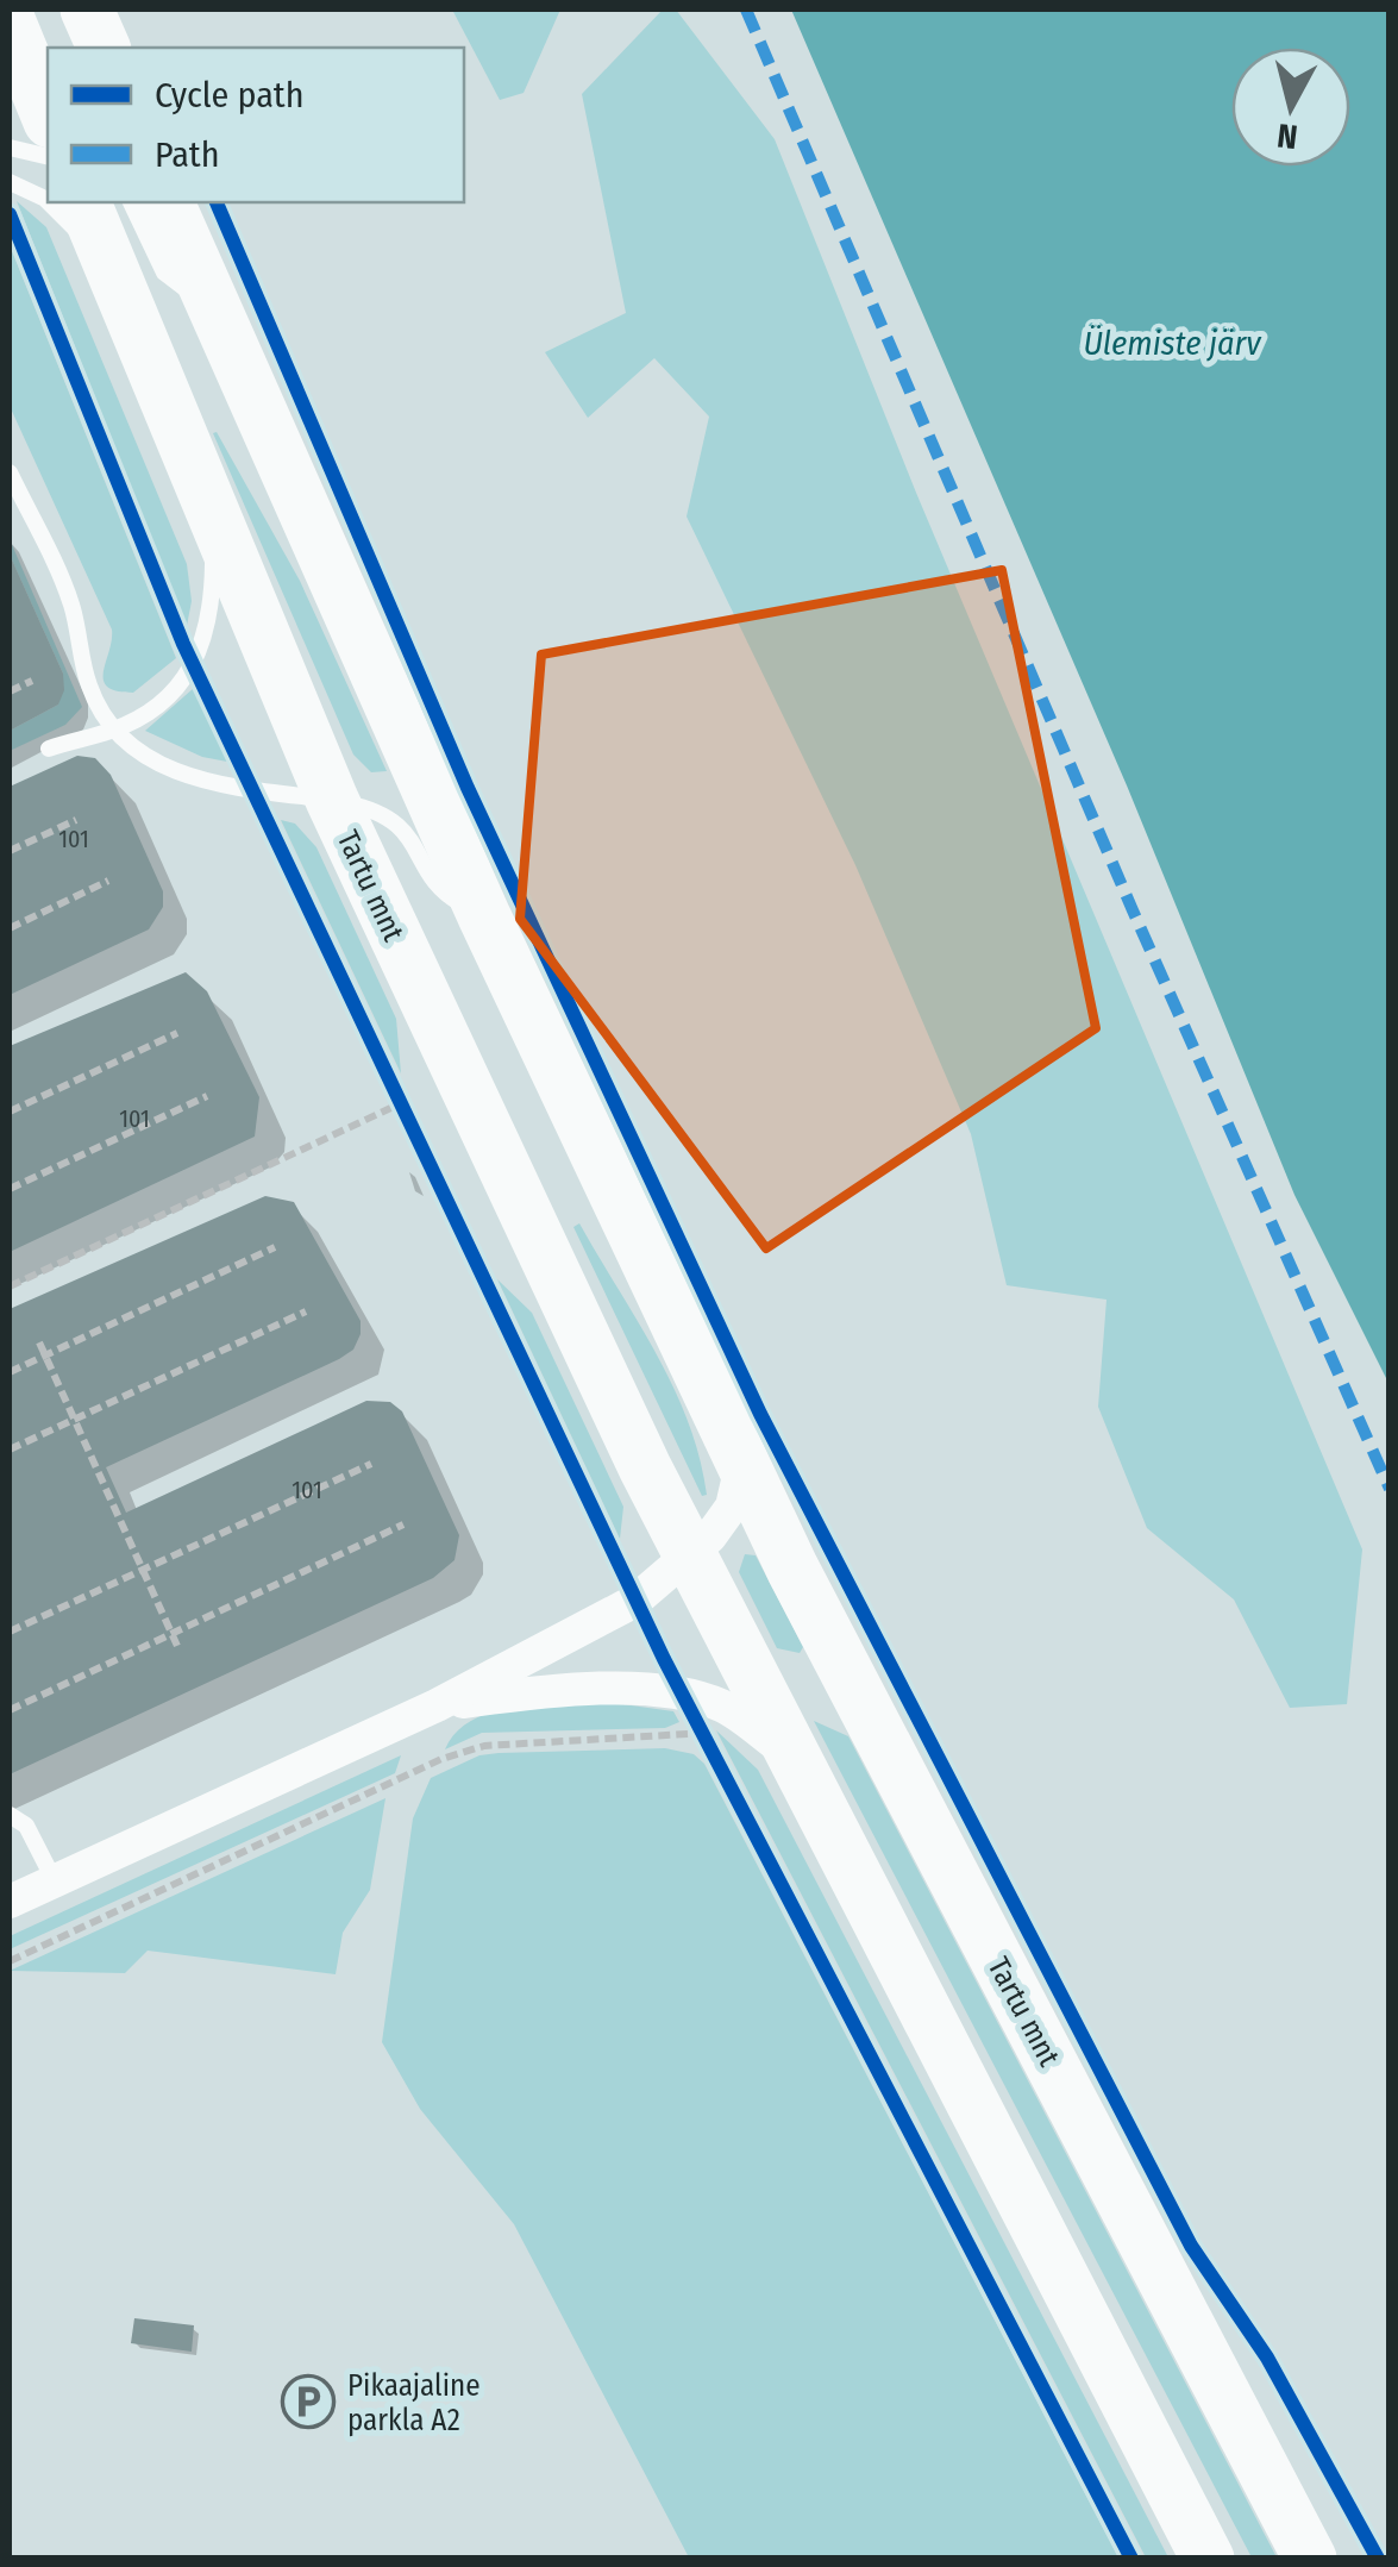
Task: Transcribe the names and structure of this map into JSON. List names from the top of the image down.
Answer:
{
  "streets": {
    "highway": ["Tartu mnt"]
  },
  "water": ["Ülemiste järv"],
  "places": {
    "parking": ["Pikaajaline parkla A2"]
  },
  "house_numbers": ["101", "101", "101"],
  "legend": ["Cycle path", "Path"],
  "north": "bottom"
}
